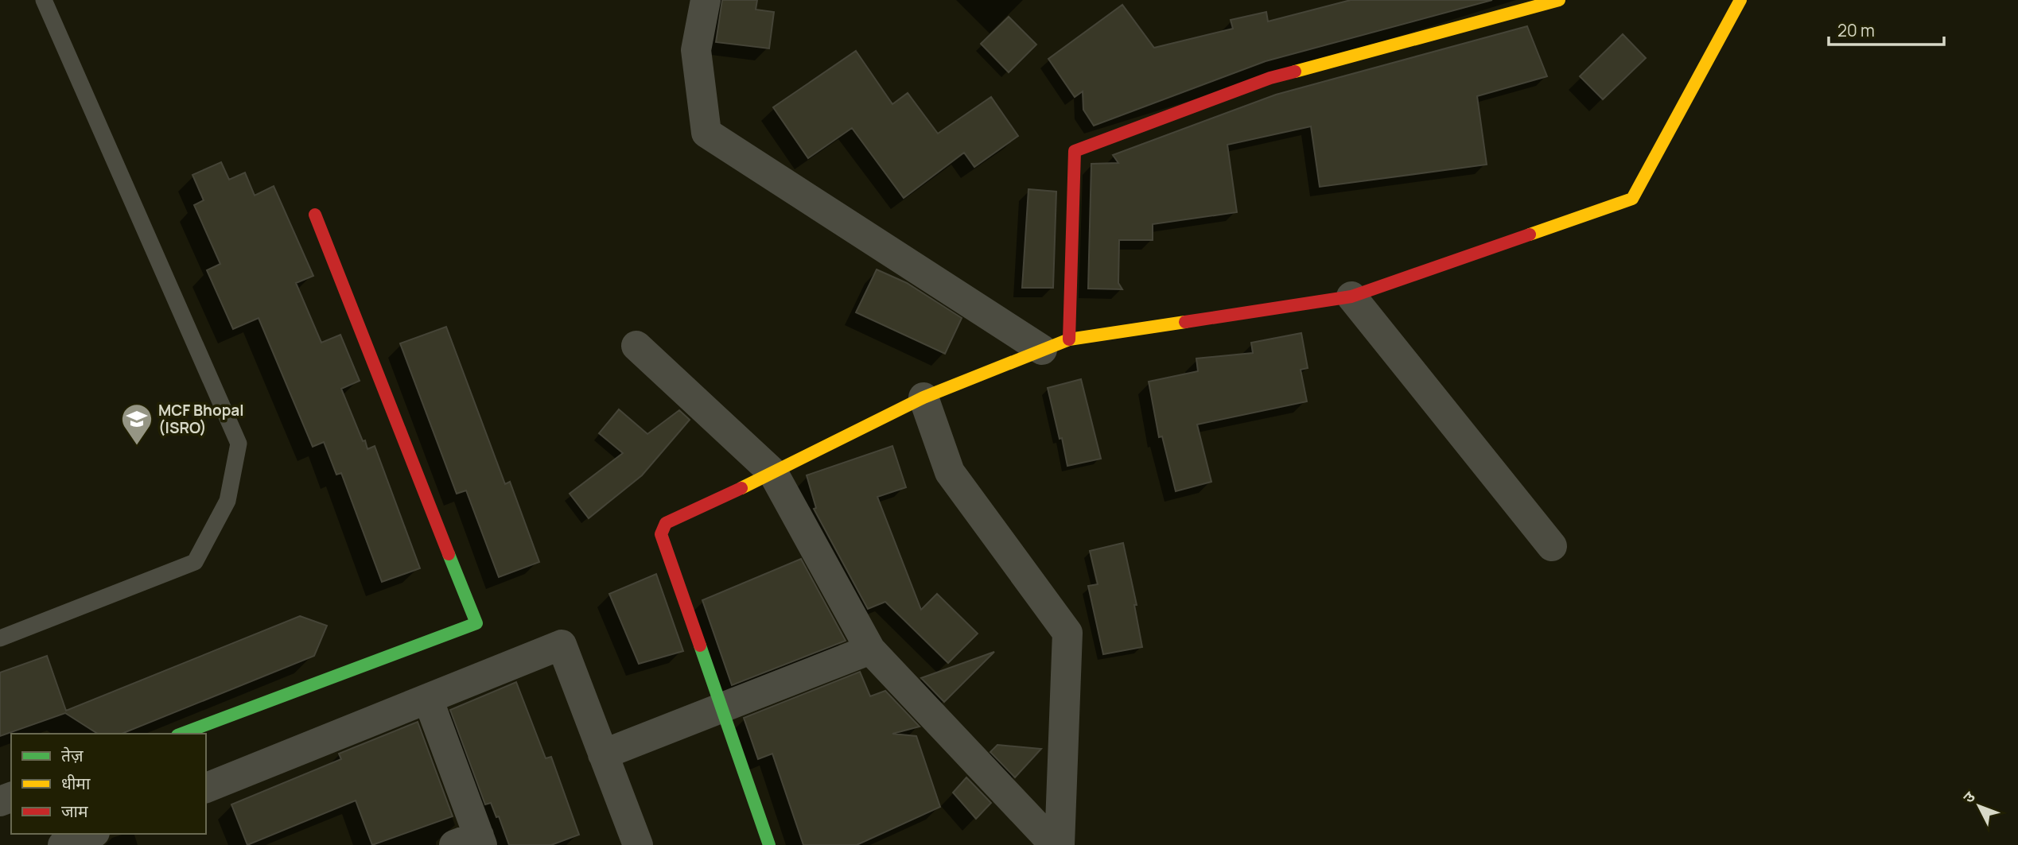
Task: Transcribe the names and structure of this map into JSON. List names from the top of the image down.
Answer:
{
  "places": {
    "school or university": ["MCF Bhopal (ISRO)"]
  },
  "legend": ["तेज़", "धीमा", "जाम"],
  "scale_bar": "20 m",
  "north": "top left"
}
